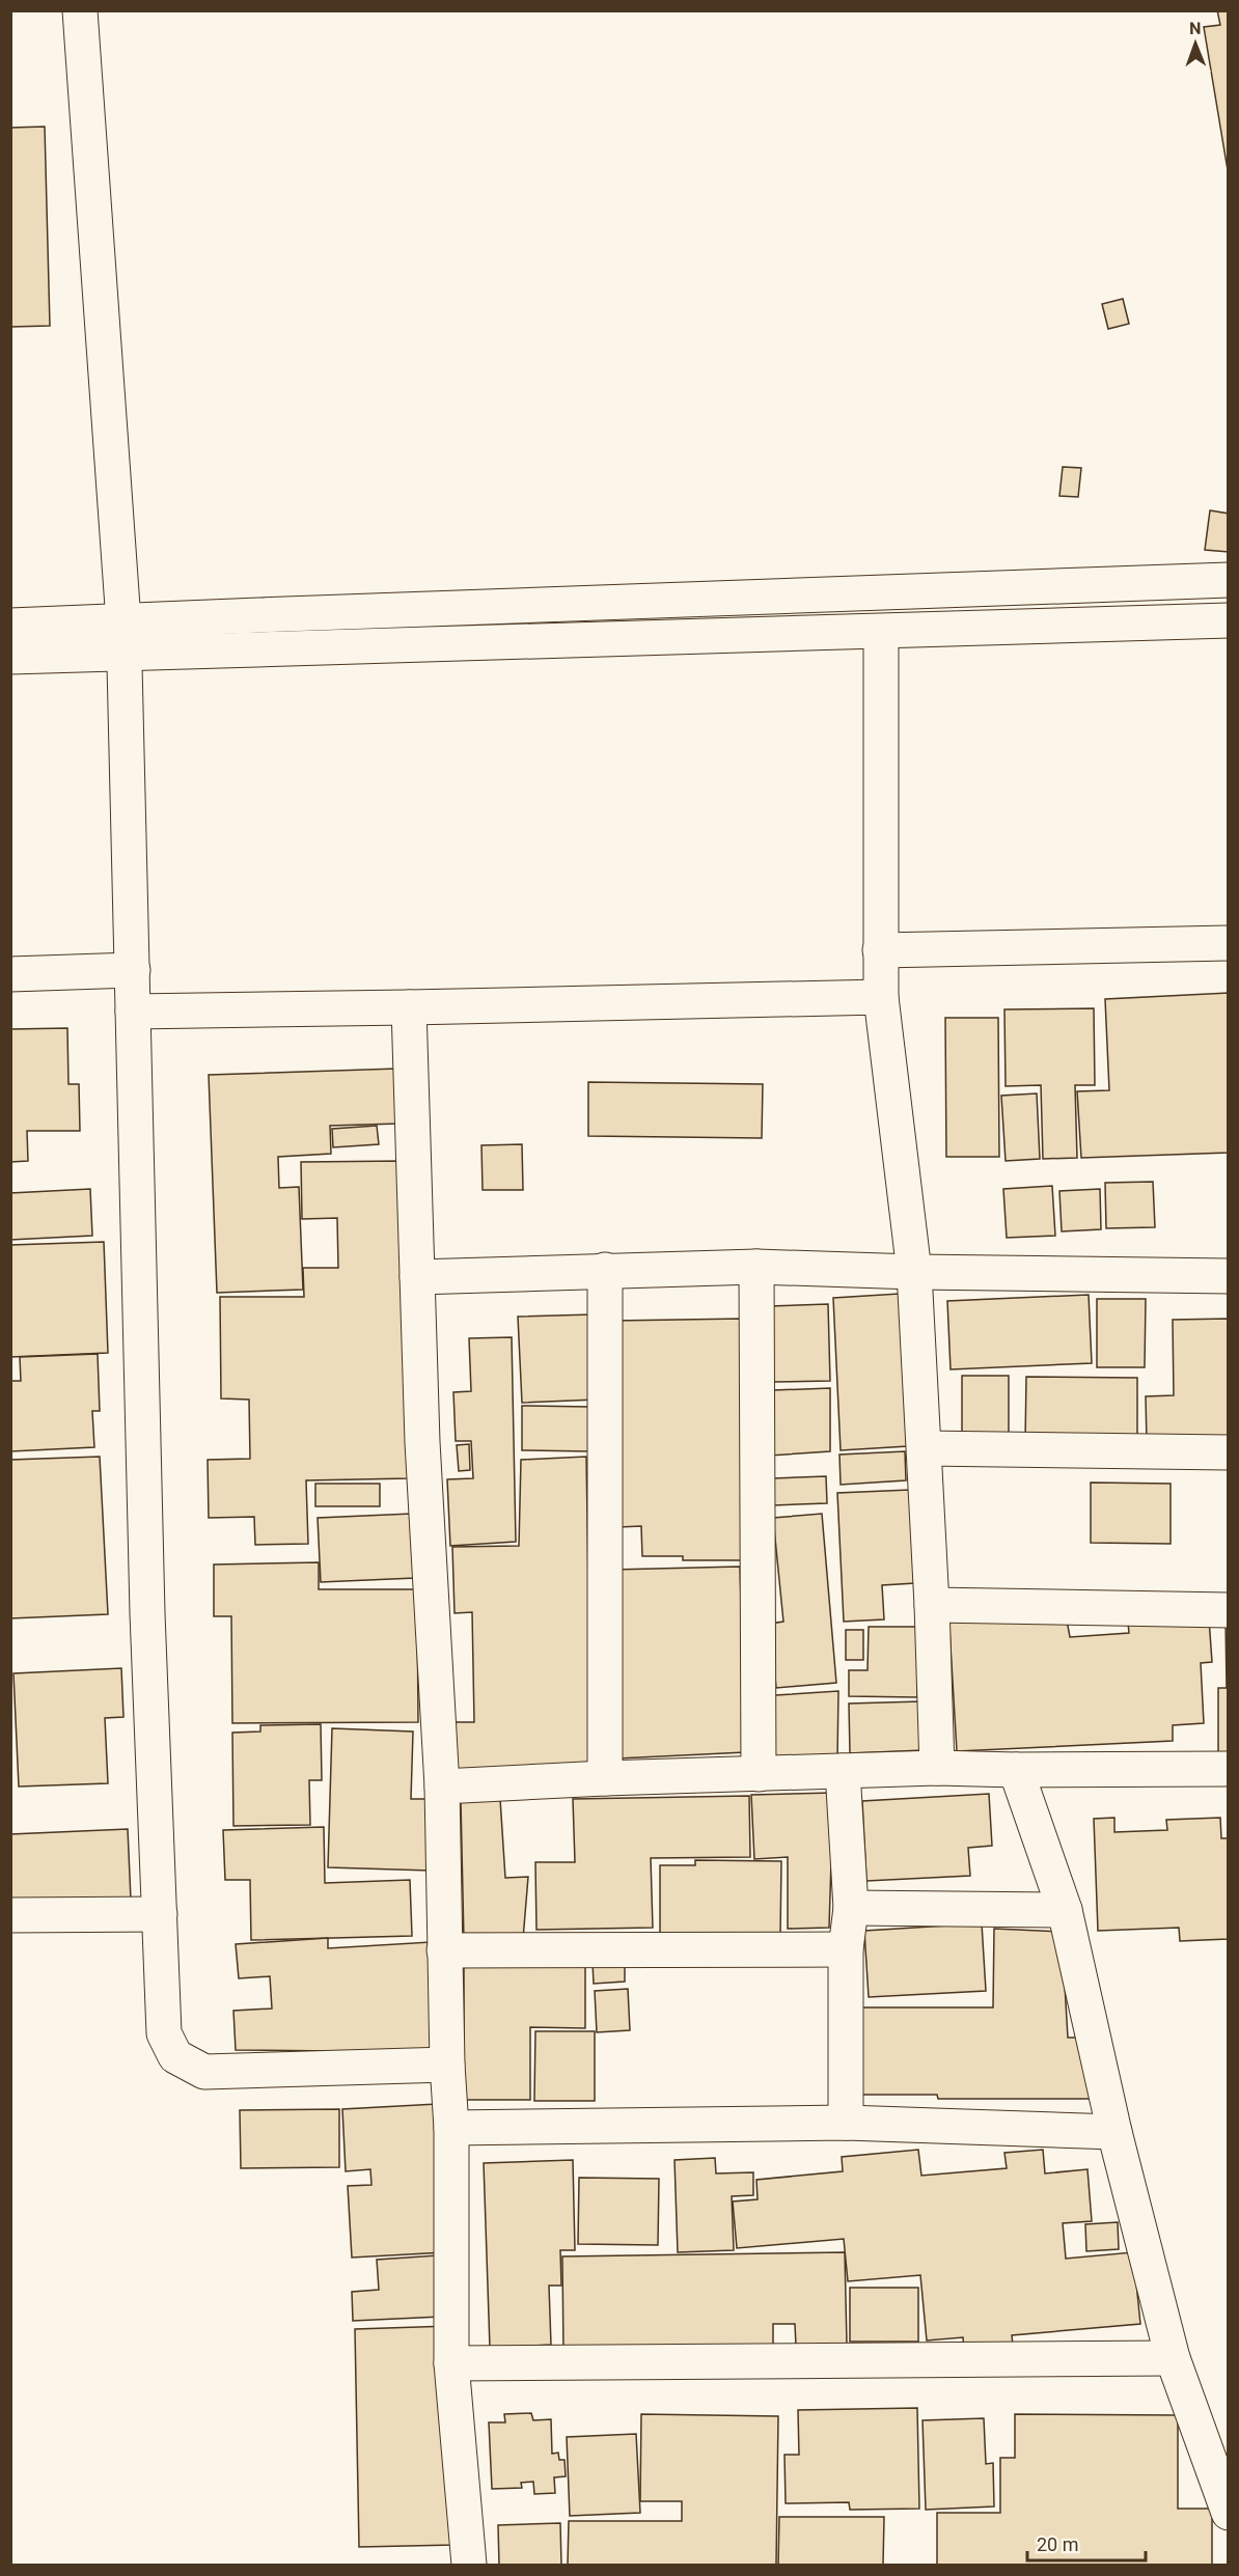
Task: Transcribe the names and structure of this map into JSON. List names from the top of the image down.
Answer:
{
  "scale_bar": "20 m",
  "north": "top"
}
